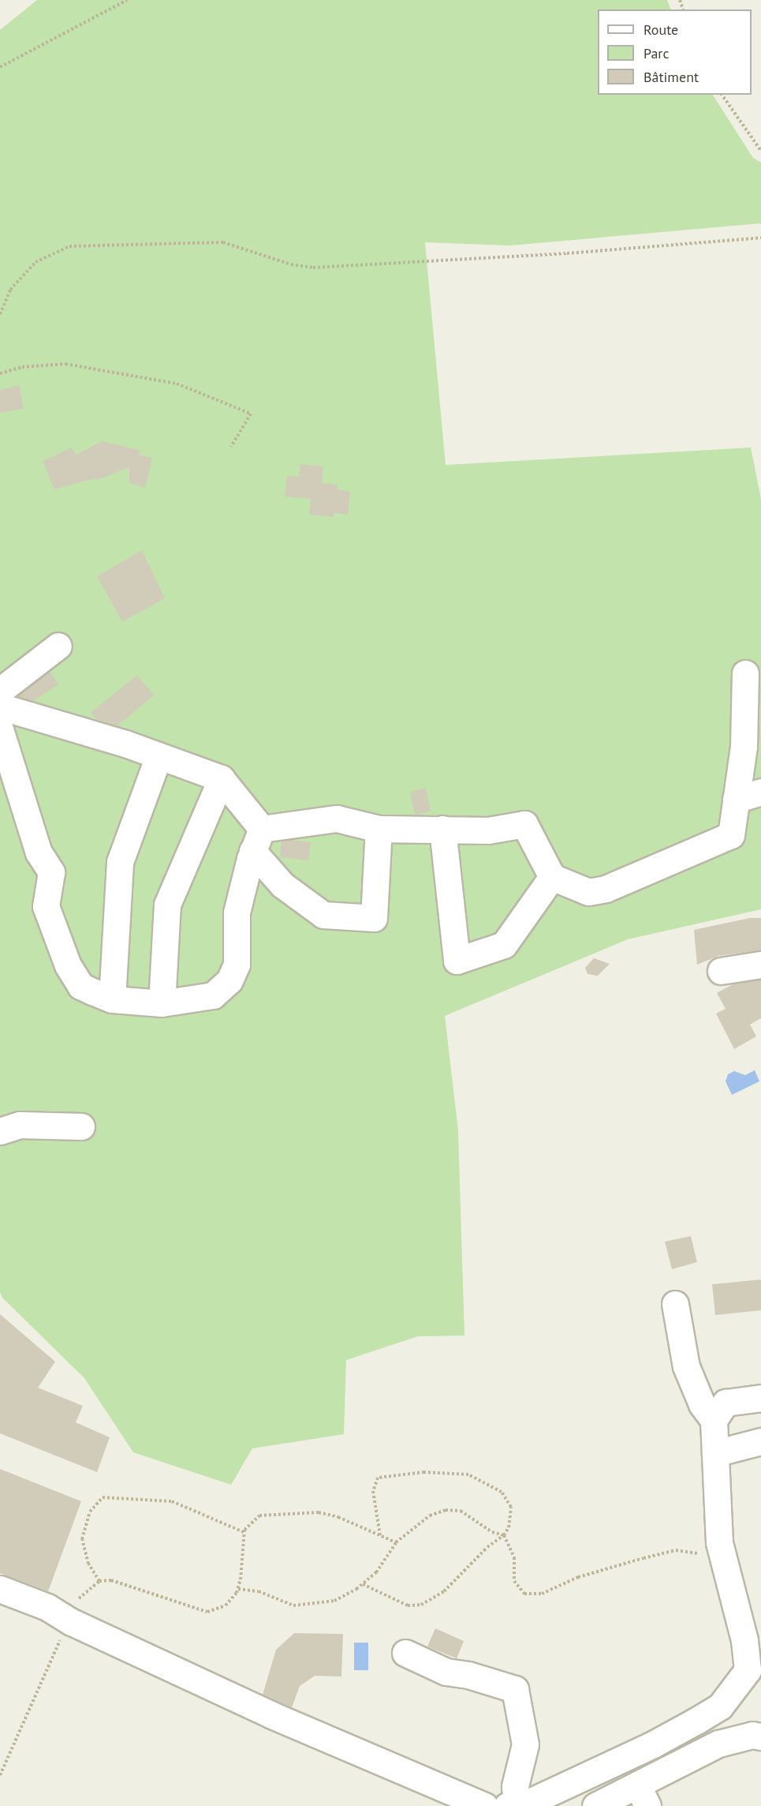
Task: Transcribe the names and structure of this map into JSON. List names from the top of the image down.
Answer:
{
  "legend": ["Route", "Parc", "Bâtiment"]
}
